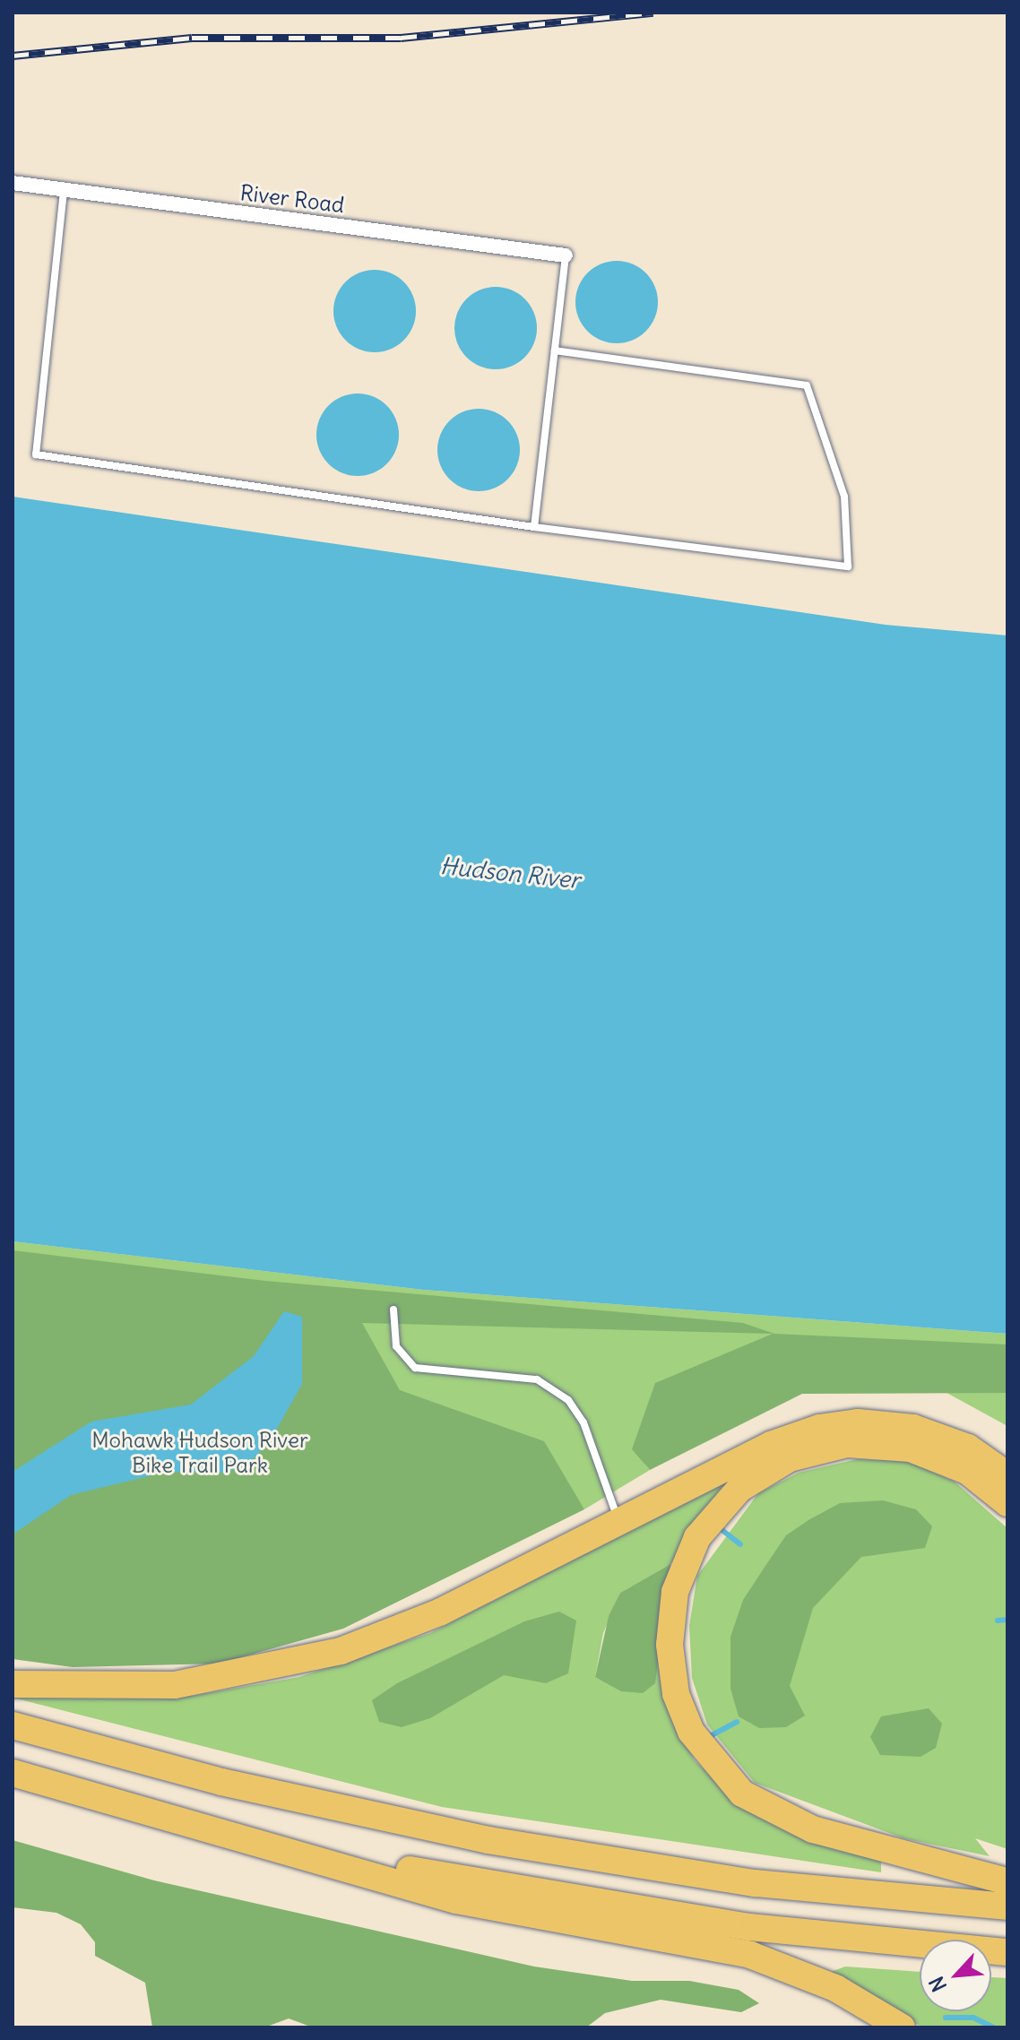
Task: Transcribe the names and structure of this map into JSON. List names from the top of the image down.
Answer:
{
  "streets": {
    "street": ["River Road"]
  },
  "water": ["Hudson River"],
  "parks": ["Mohawk Hudson River Bike Trail Park"],
  "north": "bottom left"
}
